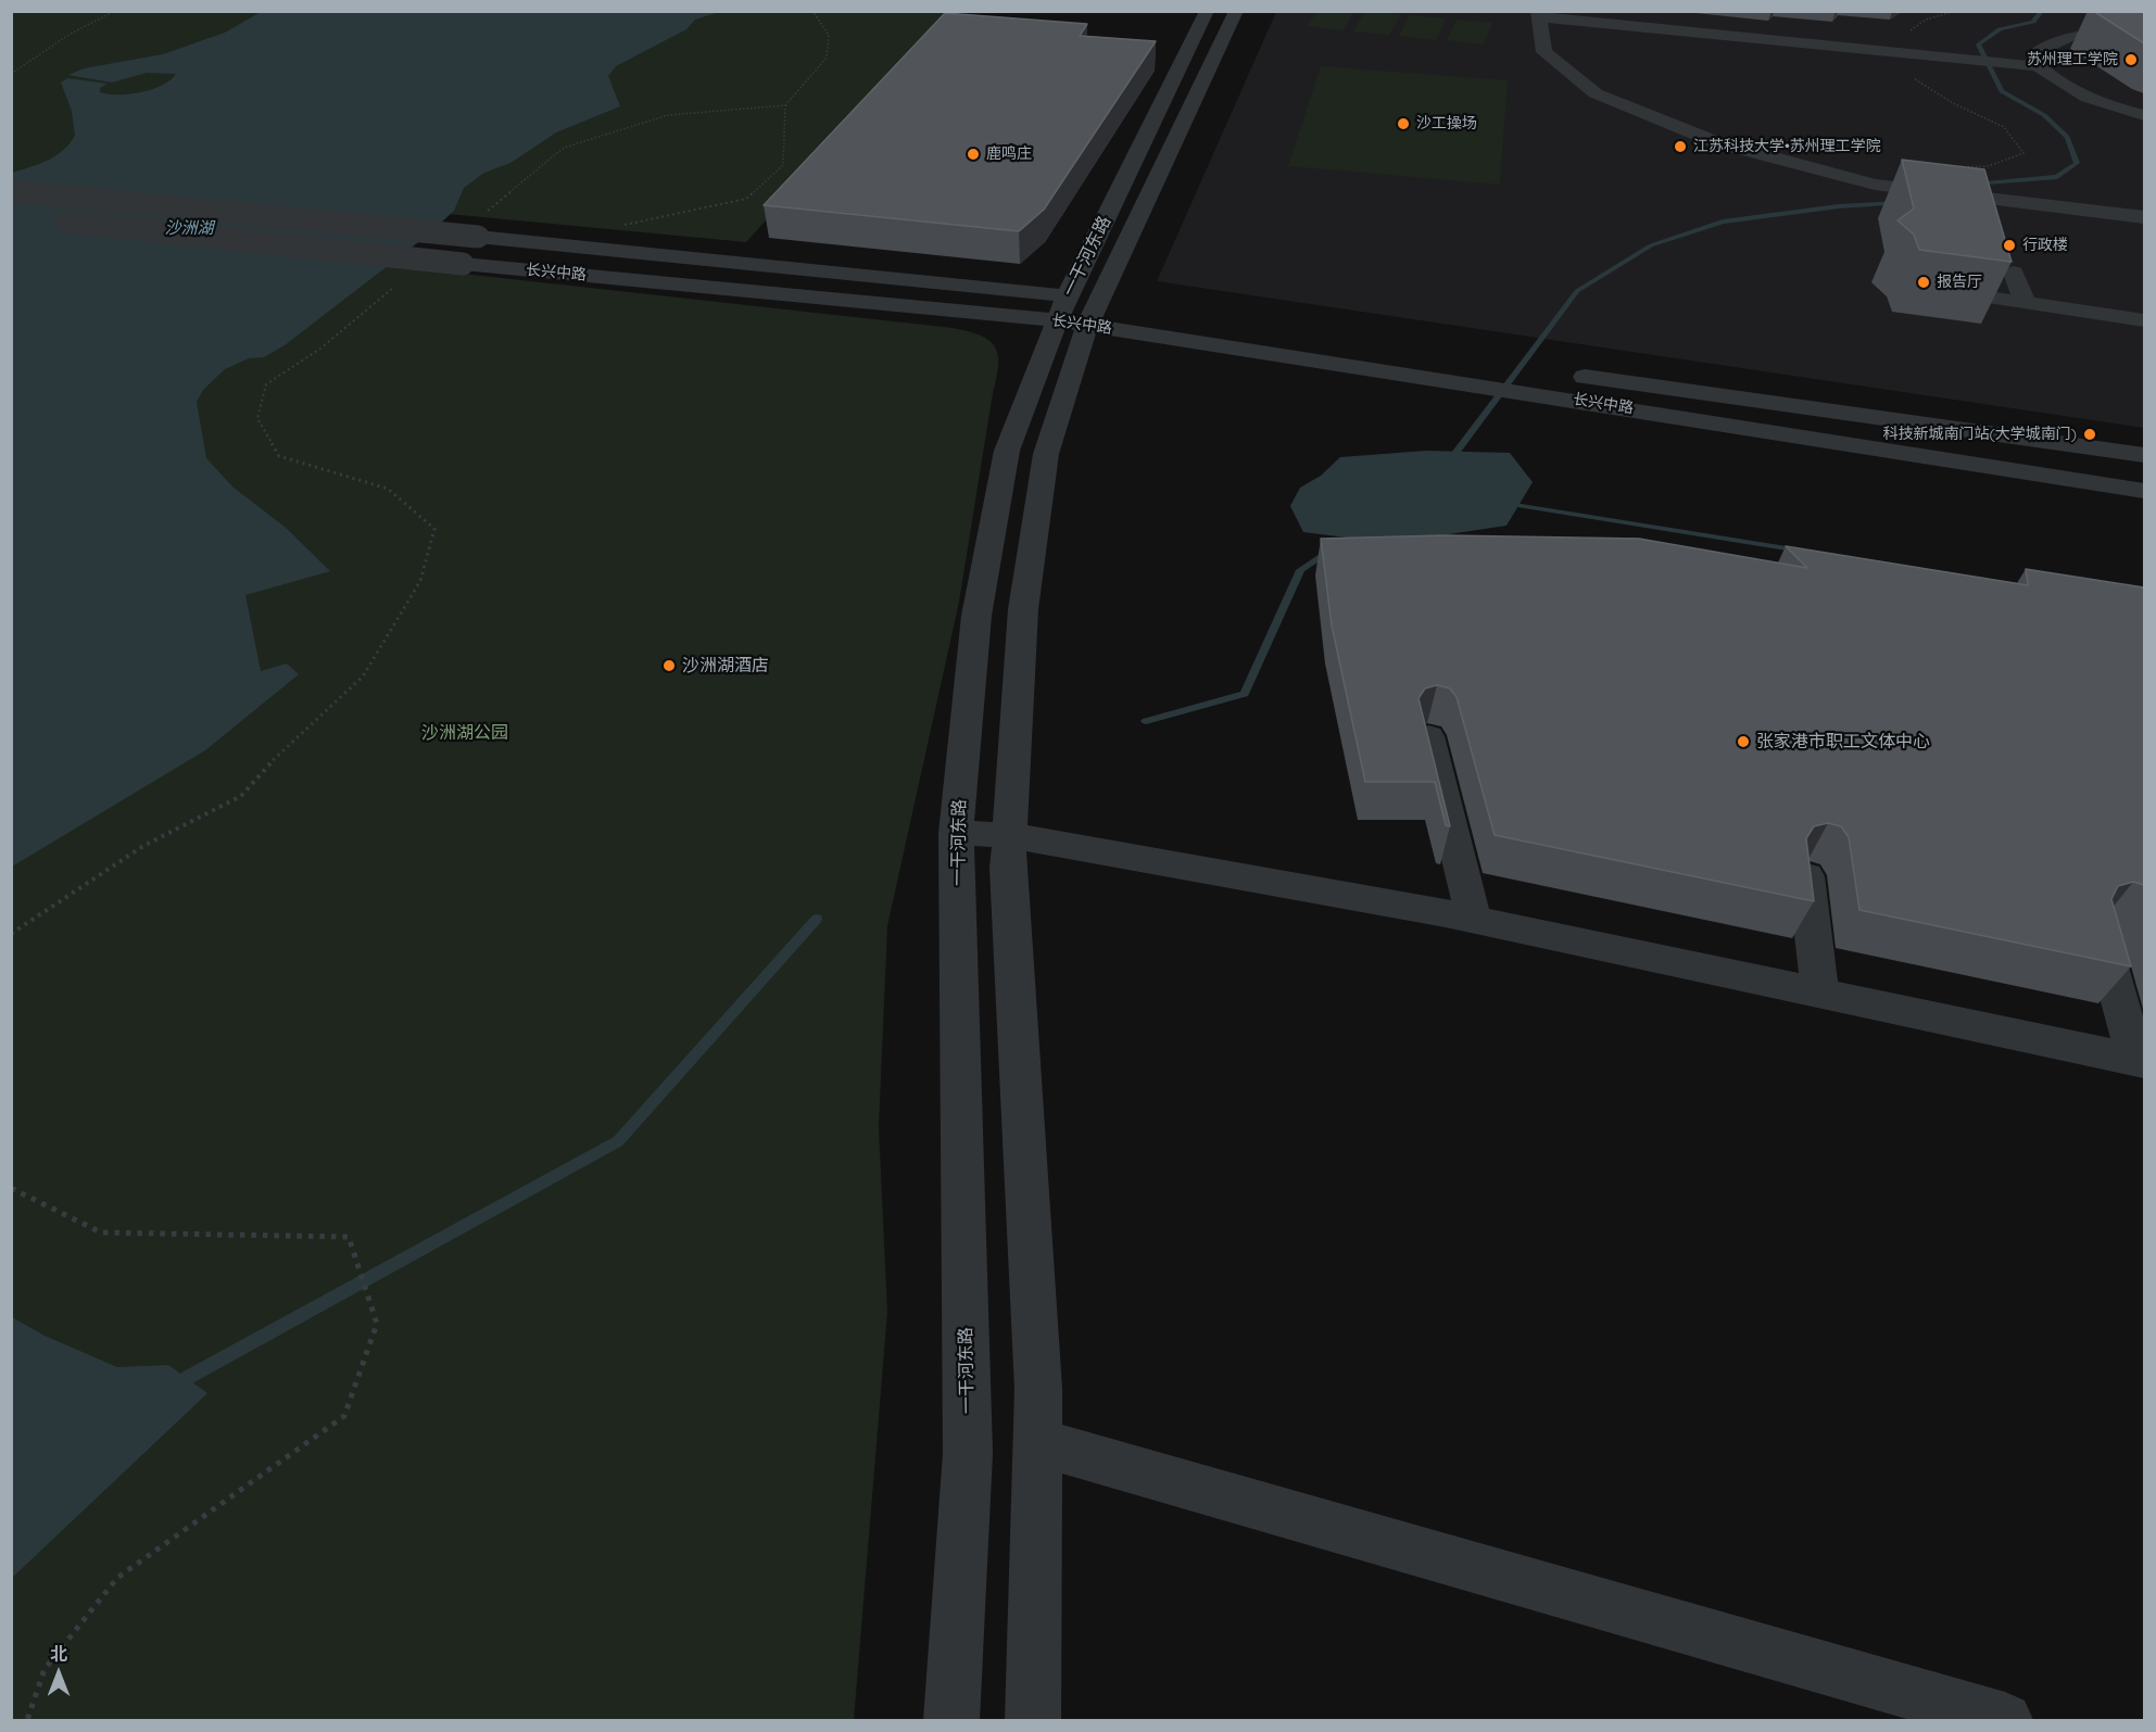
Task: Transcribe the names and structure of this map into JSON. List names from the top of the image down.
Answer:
{
  "streets": {
    "street": ["一干河东路", "长兴中路"]
  },
  "crossings": [
    ["一干河东路", "长兴中路"]
  ],
  "water": ["沙洲湖"],
  "parks": ["沙洲湖公园"],
  "places": [
    "苏州理工学院",
    "沙工操场",
    "江苏科技大学•苏州理工学院",
    "鹿鸣庄",
    "行政楼",
    "报告厅",
    "科技新城南门站(大学城南门)",
    "沙洲湖酒店",
    "张家港市职工文体中心"
  ],
  "north": "top"
}
